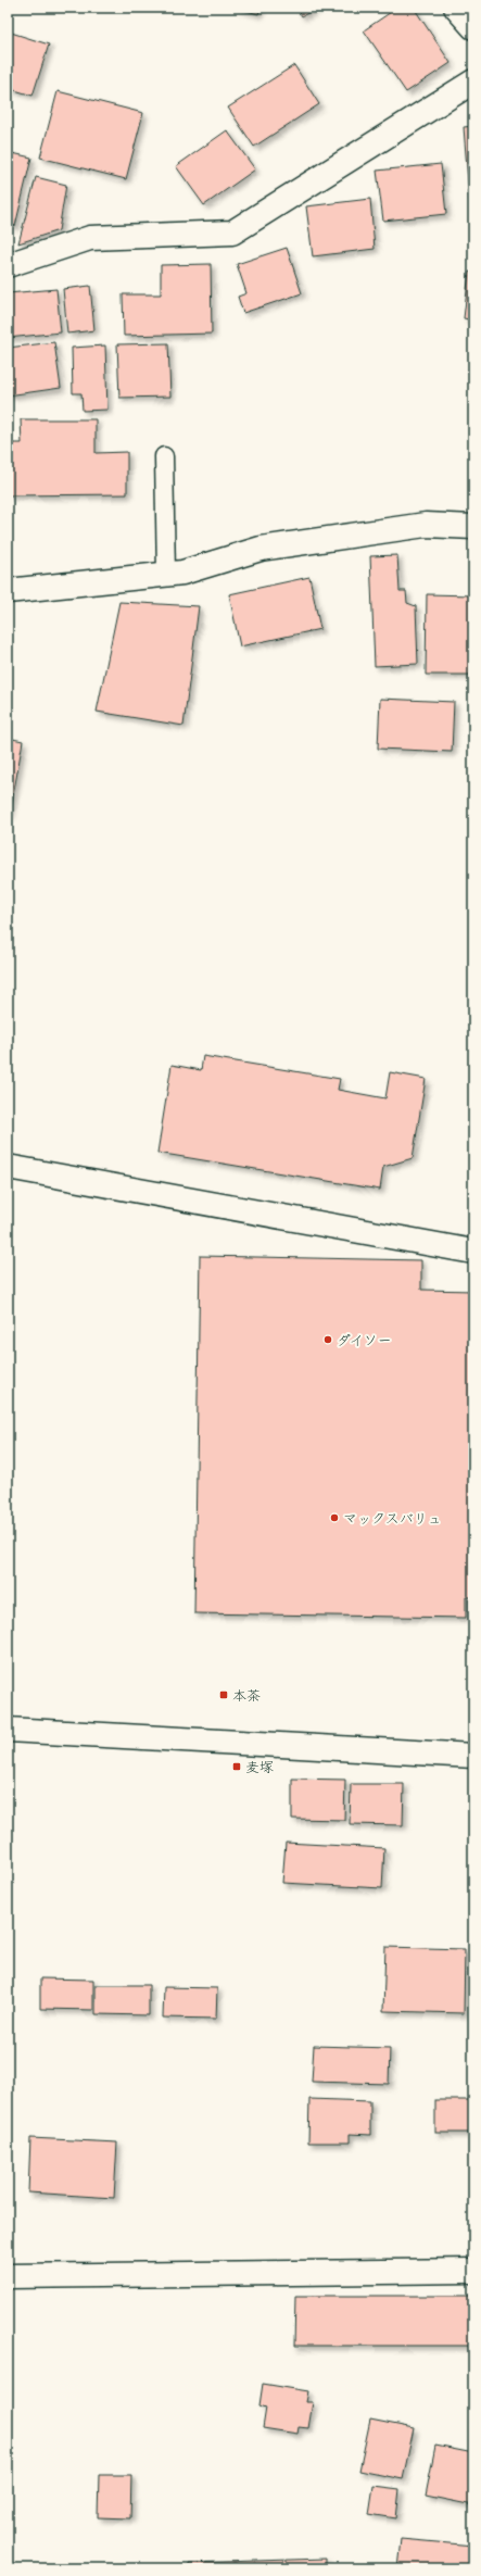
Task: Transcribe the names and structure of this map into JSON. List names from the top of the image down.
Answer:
{
  "places": {
    "other": ["ダイソー", "マックスバリュ"],
    "transit": ["本茶", "麦塚"]
  }
}
